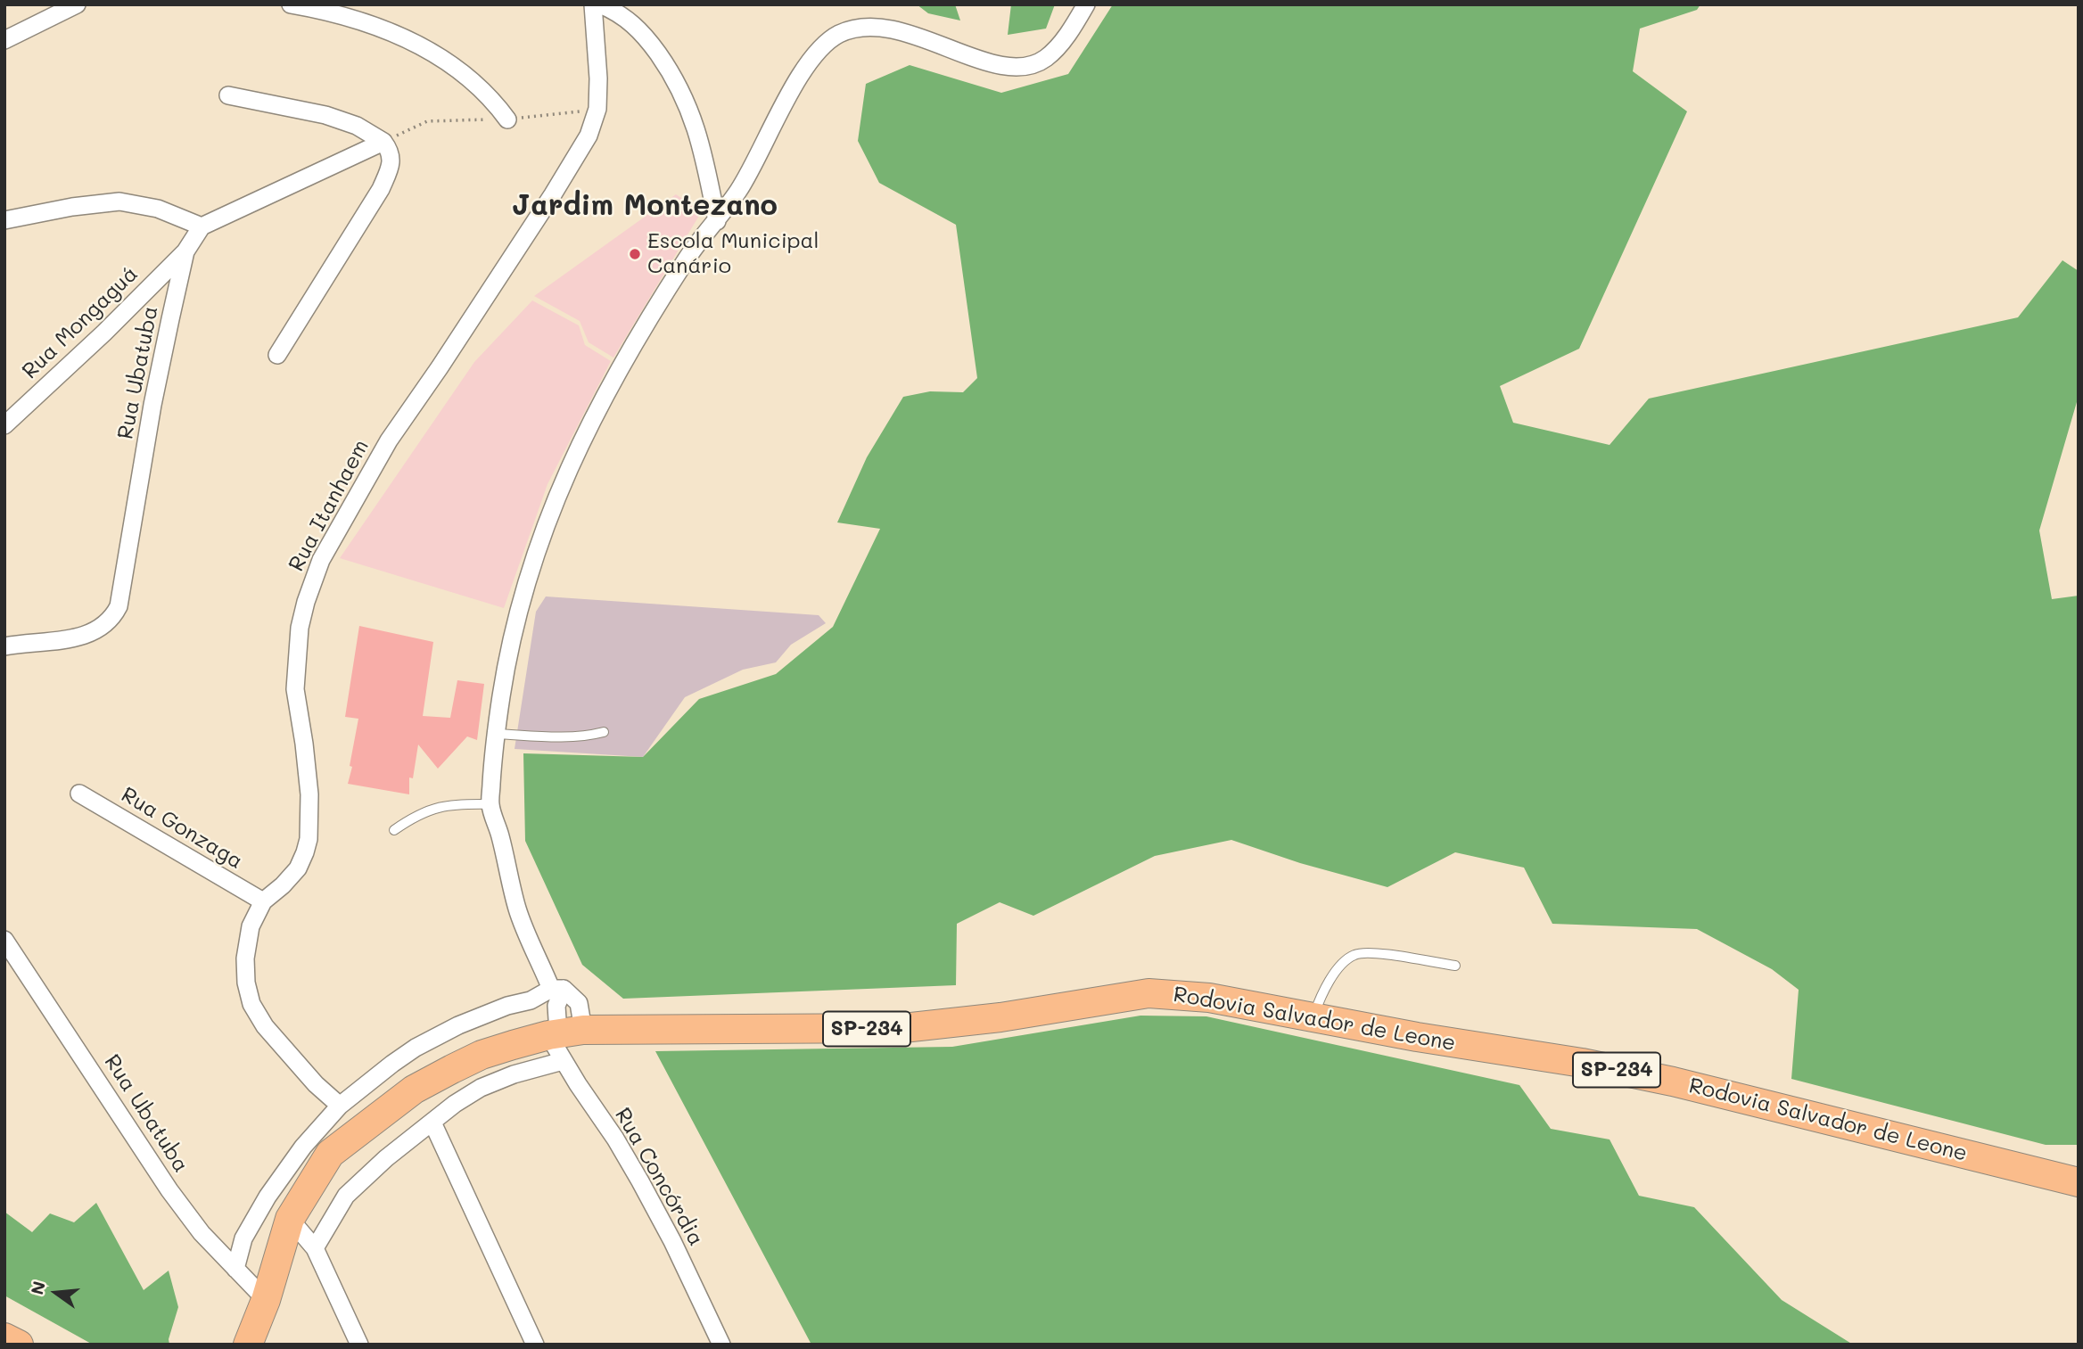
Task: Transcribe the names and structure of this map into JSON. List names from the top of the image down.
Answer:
{
  "streets": {
    "main road": ["Rodovia Salvador de Leone", "SP-234"],
    "street": [
      "Rua Mongaguá",
      "Rua Ubatuba",
      "Rua Itanhaem",
      "Rua Gonzaga",
      "Rua Concórdia"
    ]
  },
  "crossings": [
    ["Rua Mongaguá", "Rua Ubatuba"],
    ["Rua Ubatuba", "Rodovia Salvador de Leone"],
    ["Rua Itanhaem", "Rua Gonzaga"],
    ["Rodovia Salvador de Leone", "Rua Concórdia"]
  ],
  "districts": ["Jardim Montezano"],
  "places": ["Escola Municipal Canário"],
  "north": "left"
}
